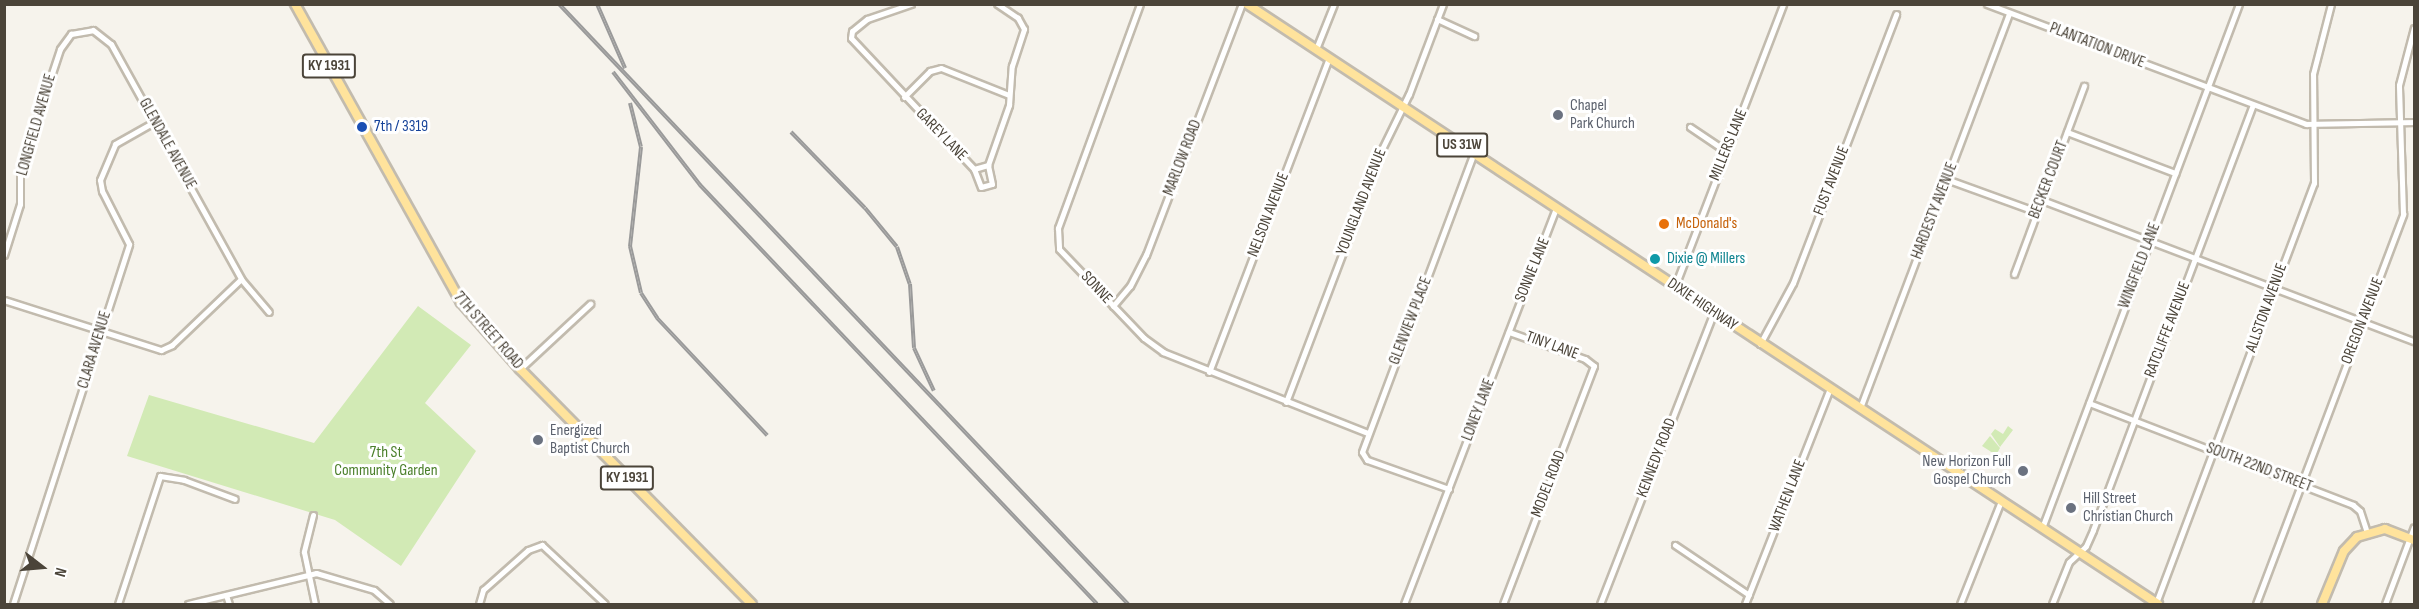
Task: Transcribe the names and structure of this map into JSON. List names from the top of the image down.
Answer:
{
  "streets": {
    "main road": [
      "KY 1931",
      "US 31W",
      "DIXIE HIGHWAY",
      "7TH STREET ROAD"
    ],
    "street": [
      "PLANTATION DRIVE",
      "LONGFIELD AVENUE",
      "GAREY LANE",
      "GLENDALE AVENUE",
      "MILLERS LANE",
      "MARLOW ROAD",
      "BECKER COURT",
      "FUST AVENUE",
      "YOUNGLAND AVENUE",
      "HARDESTY AVENUE",
      "NELSON AVENUE",
      "WINGFIELD LANE",
      "SONNE LANE",
      "SONNE",
      "ALLSTON AVENUE",
      "GLENVIEW PLACE",
      "OREGON AVENUE",
      "RATCLIFFE AVENUE",
      "TINY LANE",
      "CLARA AVENUE",
      "LONEY LANE",
      "KENNEDY ROAD",
      "SOUTH 22ND STREET",
      "MODEL ROAD",
      "WATHEN LANE"
    ]
  },
  "crossings": [
    ["PLANTATION DRIVE", "HARDESTY AVENUE"],
    ["PLANTATION DRIVE", "WINGFIELD LANE"],
    ["PLANTATION DRIVE", "ALLSTON AVENUE"],
    ["PLANTATION DRIVE", "RATCLIFFE AVENUE"],
    ["LONGFIELD AVENUE", "GLENDALE AVENUE"],
    ["GLENDALE AVENUE", "CLARA AVENUE"],
    ["MILLERS LANE", "DIXIE HIGHWAY"],
    ["MARLOW ROAD", "SONNE"],
    ["FUST AVENUE", "DIXIE HIGHWAY"],
    ["YOUNGLAND AVENUE", "SONNE"],
    ["YOUNGLAND AVENUE", "DIXIE HIGHWAY"],
    ["HARDESTY AVENUE", "DIXIE HIGHWAY"],
    ["NELSON AVENUE", "SONNE"],
    ["NELSON AVENUE", "DIXIE HIGHWAY"],
    ["WINGFIELD LANE", "DIXIE HIGHWAY"],
    ["WINGFIELD LANE", "SOUTH 22ND STREET"],
    ["SONNE LANE", "DIXIE HIGHWAY"],
    ["SONNE LANE", "TINY LANE"],
    ["SONNE LANE", "LONEY LANE"],
    ["SONNE", "GLENVIEW PLACE"],
    ["DIXIE HIGHWAY", "ALLSTON AVENUE"],
    ["DIXIE HIGHWAY", "GLENVIEW PLACE"],
    ["DIXIE HIGHWAY", "RATCLIFFE AVENUE"],
    ["DIXIE HIGHWAY", "KENNEDY ROAD"],
    ["DIXIE HIGHWAY", "WATHEN LANE"],
    ["ALLSTON AVENUE", "SOUTH 22ND STREET"],
    ["GLENVIEW PLACE", "LONEY LANE"],
    ["OREGON AVENUE", "SOUTH 22ND STREET"],
    ["RATCLIFFE AVENUE", "SOUTH 22ND STREET"],
    ["TINY LANE", "LONEY LANE"],
    ["TINY LANE", "MODEL ROAD"]
  ],
  "parks": ["7th St Community Garden"],
  "places": [
    "Chapel Park Church",
    "7th / 3319",
    "McDonald's",
    "Dixie @ Millers",
    "Energized Baptist Church",
    "New Horizon Full Gospel Church",
    "Hill Street Christian Church"
  ],
  "north": "right"
}
